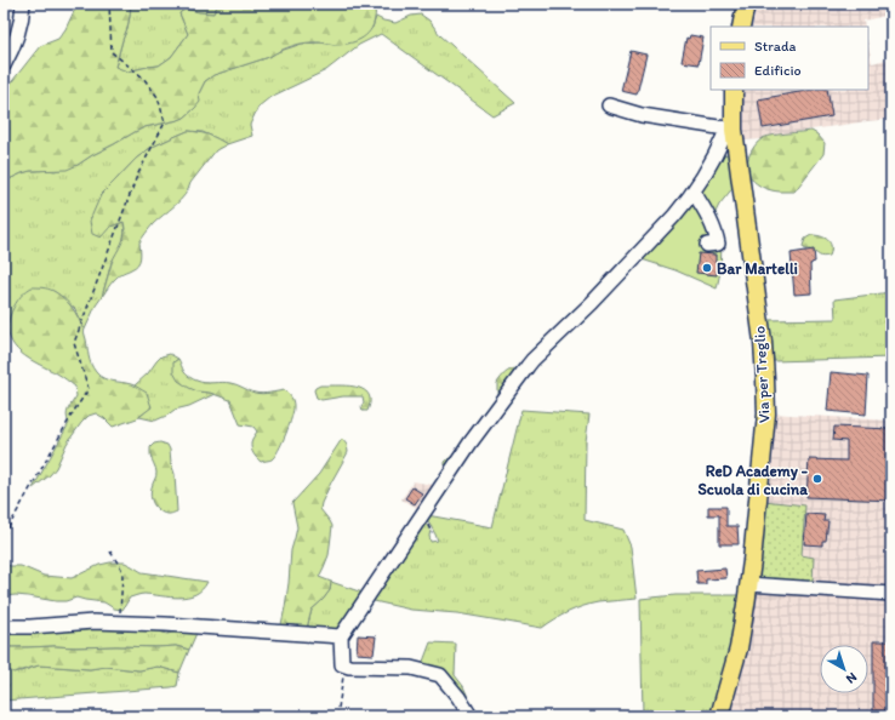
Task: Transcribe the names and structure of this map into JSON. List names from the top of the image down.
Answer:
{
  "streets": {
    "main road": ["Via per Treglio"]
  },
  "places": ["Bar Martelli", "ReD Academy - Scuola di cucina"],
  "legend": ["Strada", "Edificio"],
  "north": "bottom right"
}
